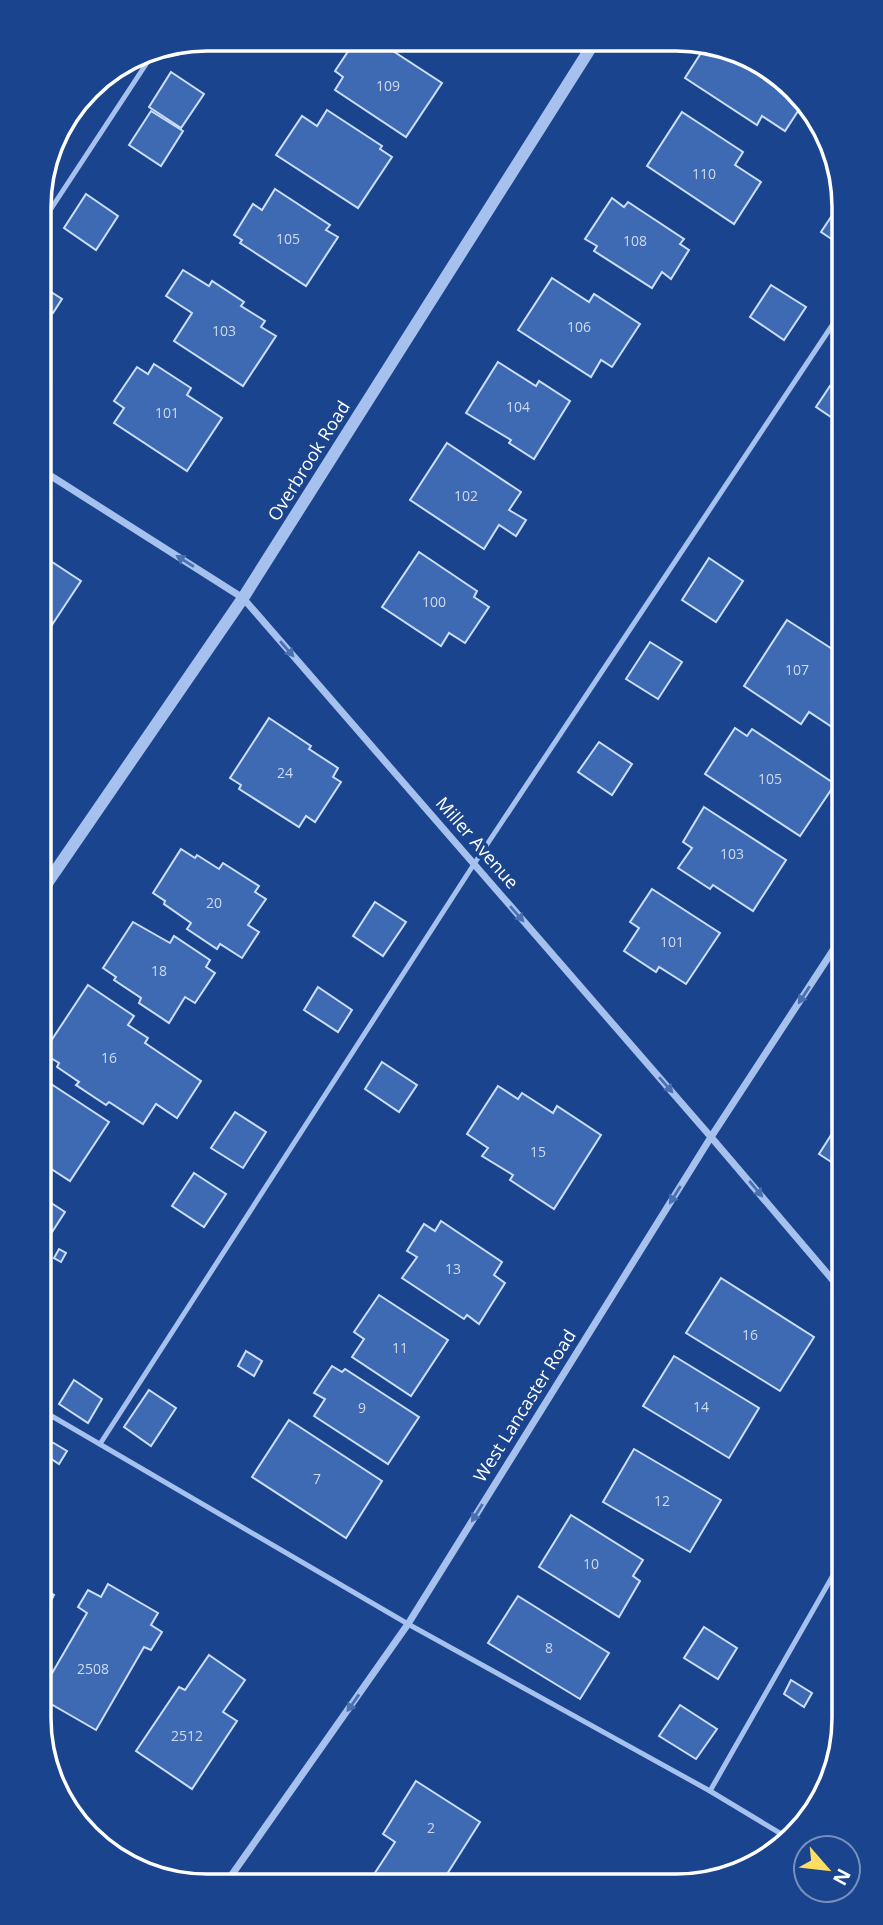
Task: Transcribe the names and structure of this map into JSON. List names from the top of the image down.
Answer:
{
  "streets": {
    "street": ["Overbrook Road", "Miller Avenue", "West Lancaster Road"]
  },
  "crossings": [
    ["Overbrook Road", "Miller Avenue"],
    ["Miller Avenue", "West Lancaster Road"]
  ],
  "one_way": ["West Lancaster Road"],
  "house_numbers": [
    "109",
    "110",
    "105",
    "108",
    "106",
    "103",
    "104",
    "101",
    "102",
    "100",
    "107",
    "24",
    "105",
    "103",
    "20",
    "101",
    "18",
    "16",
    "15",
    "13",
    "16",
    "11",
    "14",
    "9",
    "7",
    "12",
    "10",
    "8",
    "2508",
    "2512",
    "2"
  ],
  "north": "bottom right"
}
